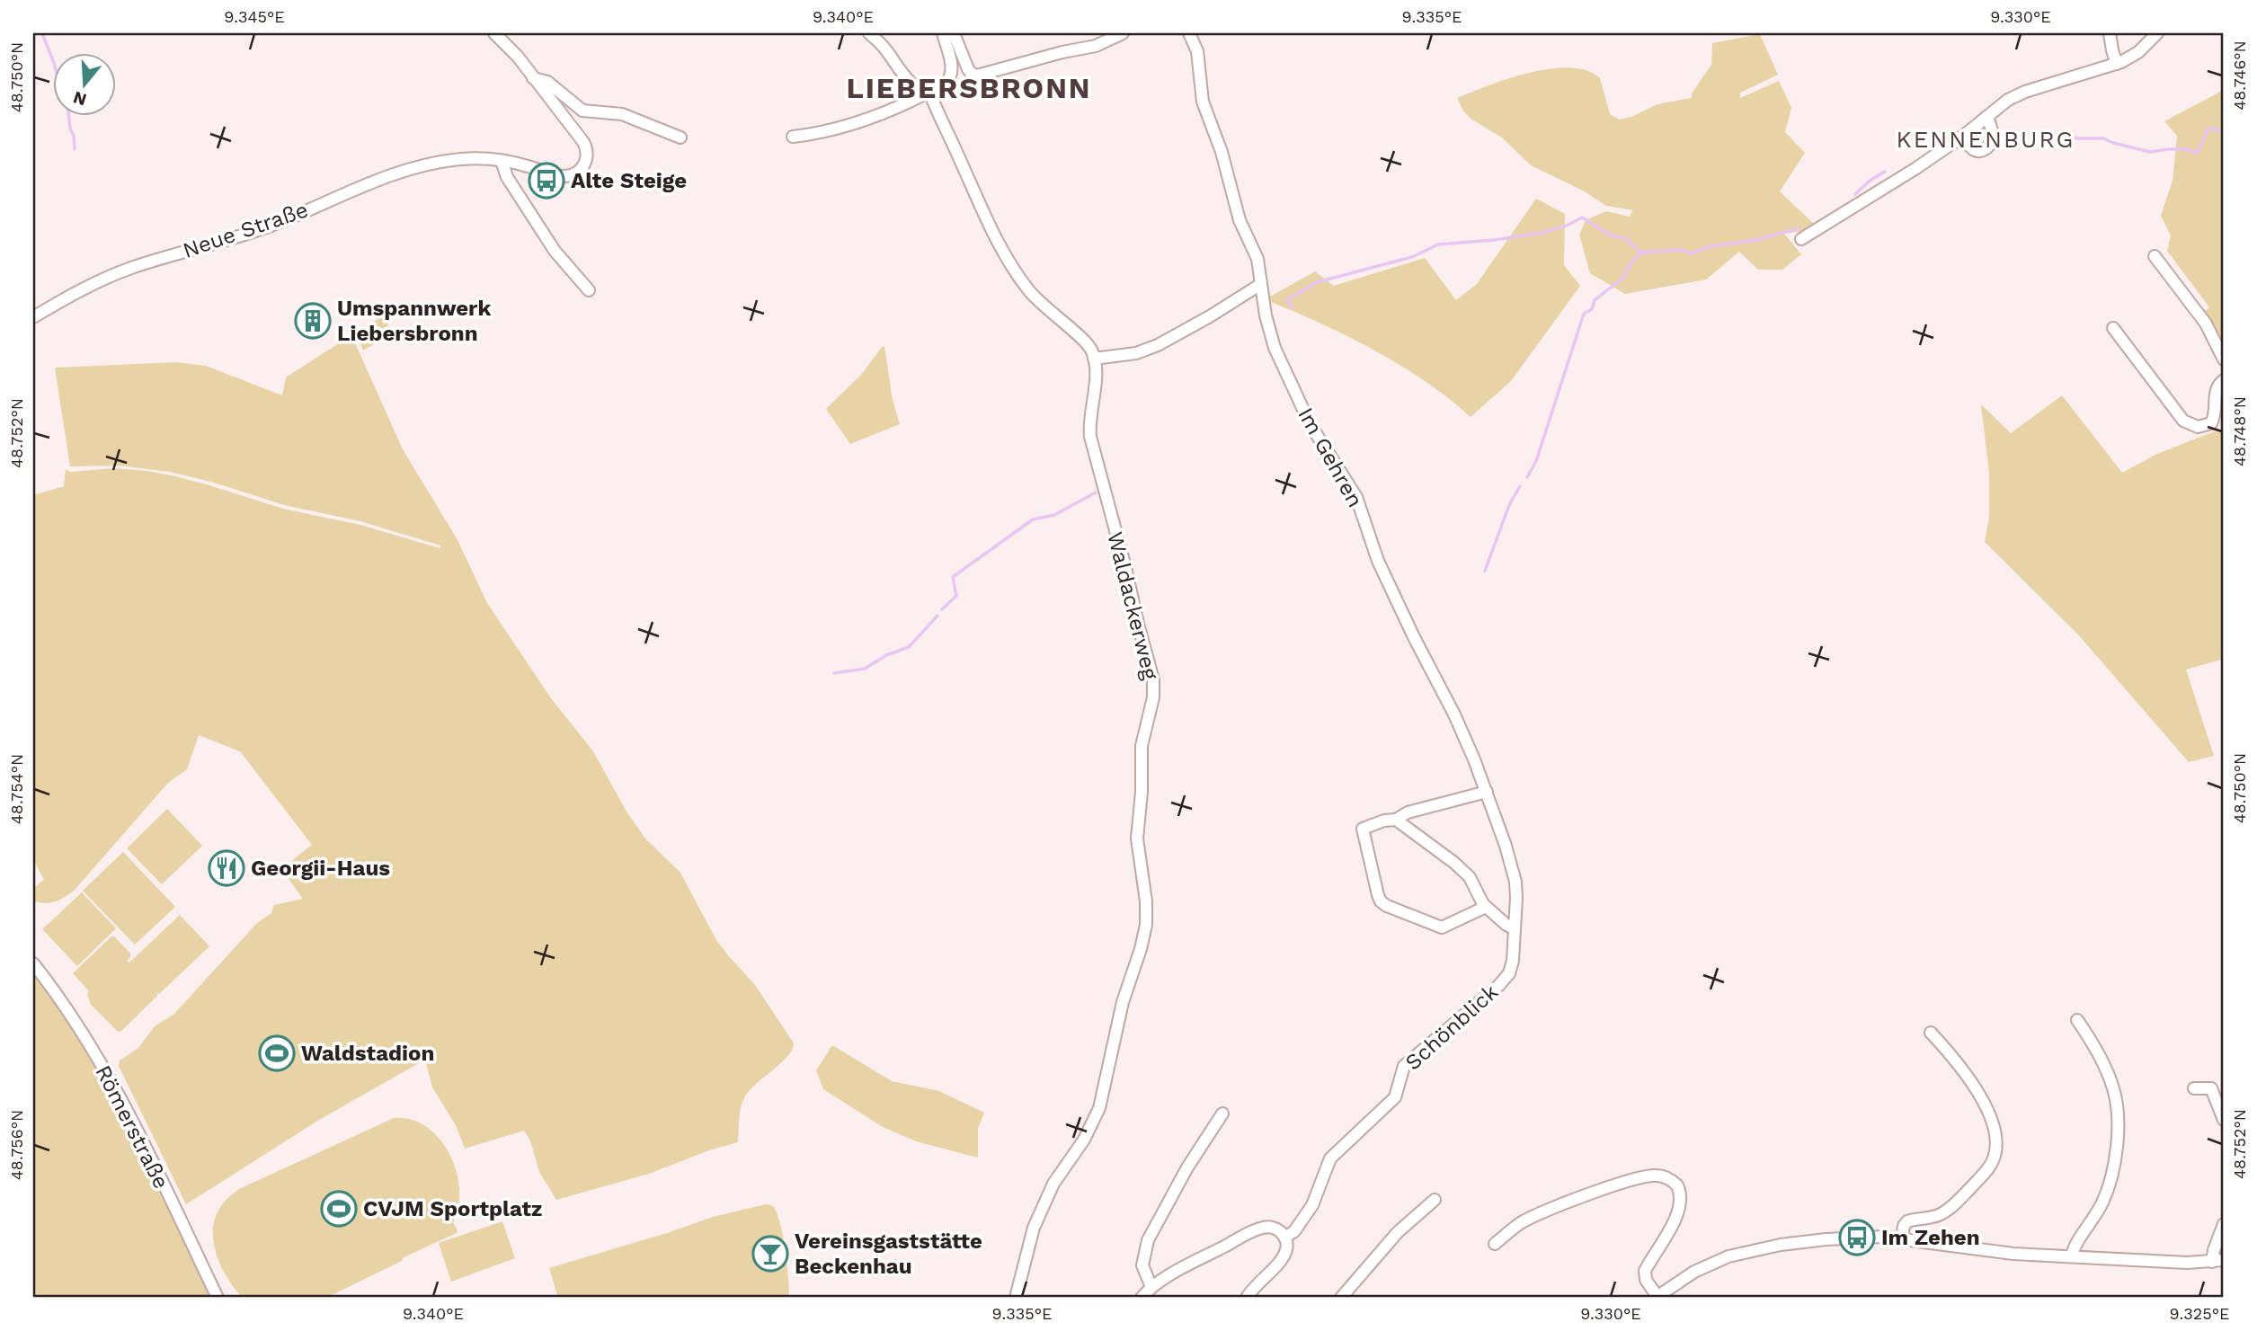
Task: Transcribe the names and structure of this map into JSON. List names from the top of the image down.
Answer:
{
  "streets": {
    "street": [
      "Neue Straße",
      "Im Gehren",
      "Waldackerweg",
      "Schönblick",
      "Römerstraße"
    ]
  },
  "crossings": [
    ["Im Gehren", "Schönblick"]
  ],
  "districts": ["LIEBERSBRONN", "KENNENBURG"],
  "places": {
    "bus stop": ["Alte Steige", "Im Zehen"],
    "building": ["Umspannwerk Liebersbronn"],
    "restaurant": ["Georgii-Haus"],
    "sports": ["Waldstadion", "CVJM Sportplatz"],
    "bar": ["Vereinsgaststätte Beckenhau"]
  },
  "north": "bottom",
  "coordinates": [
    "9.345°E",
    "9.340°E",
    "9.335°E",
    "9.330°E",
    "48.746°N",
    "48.750°N",
    "48.748°N",
    "48.752°N",
    "48.754°N",
    "48.756°N",
    "9.325°E"
  ]
}
